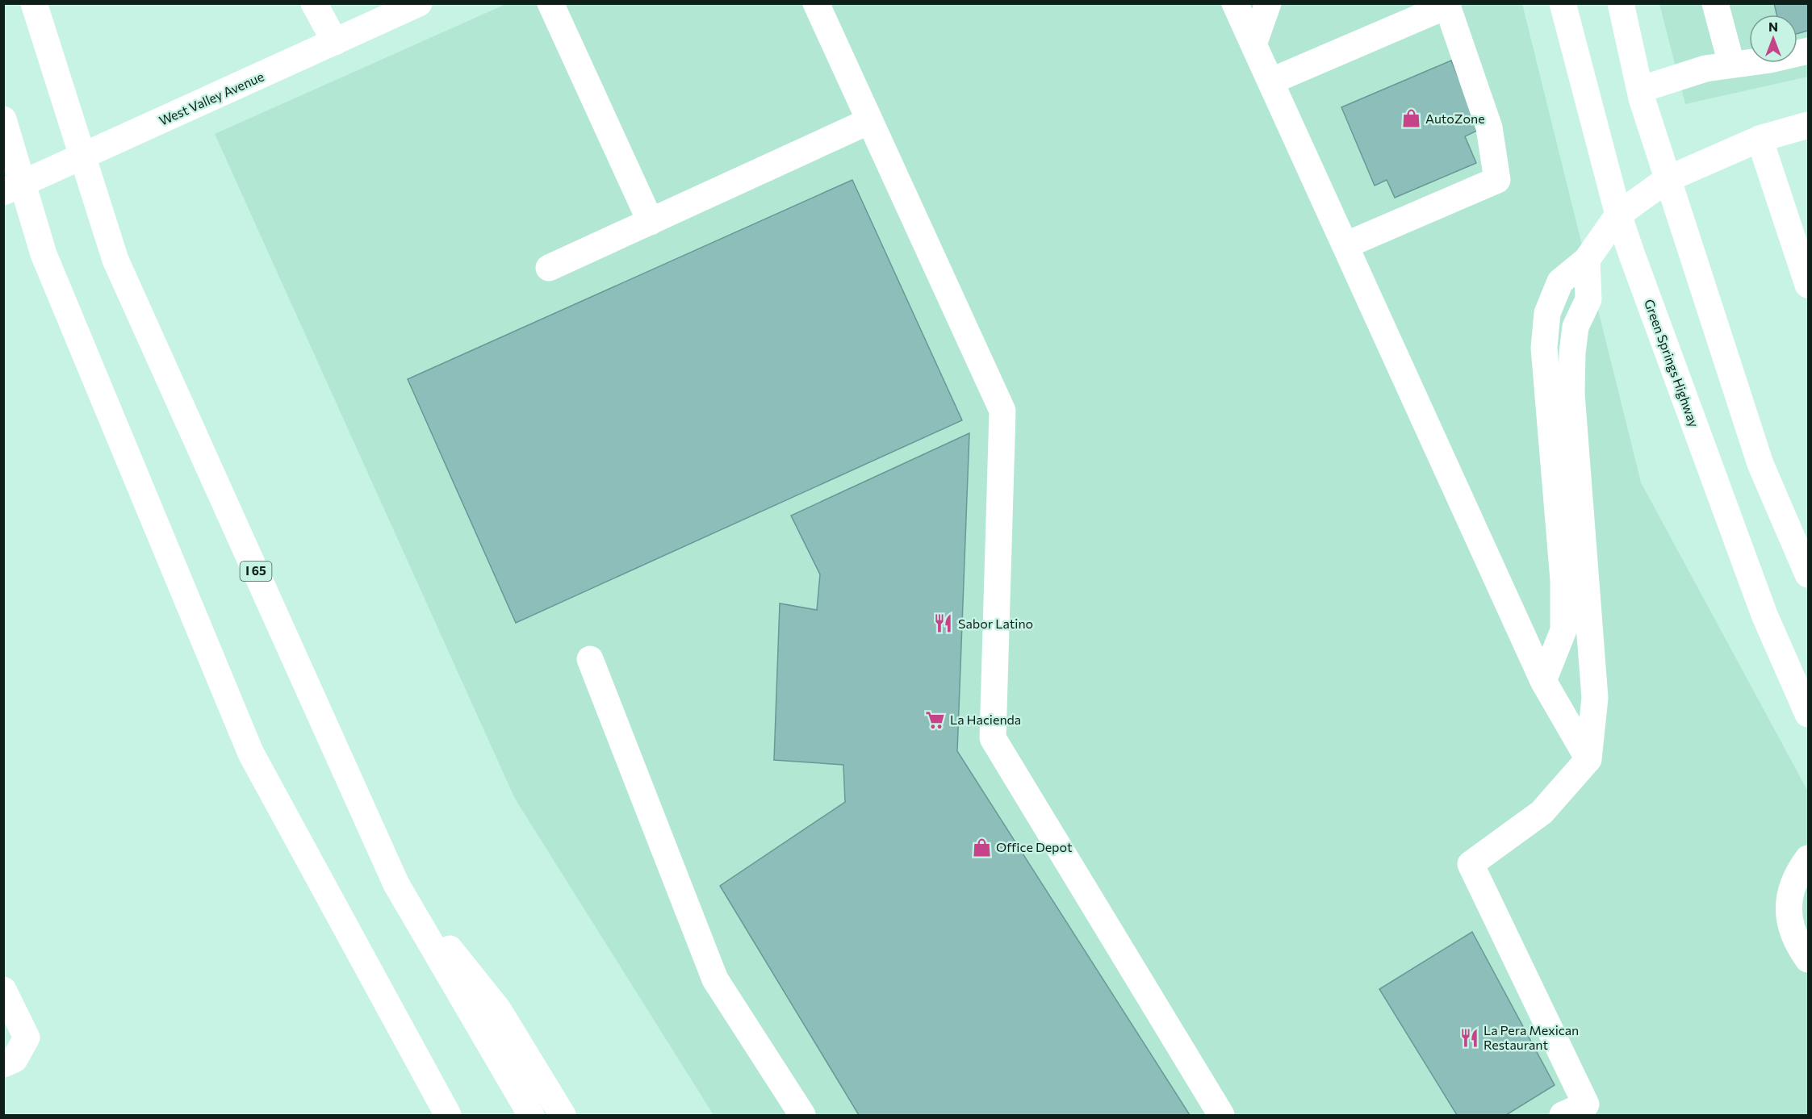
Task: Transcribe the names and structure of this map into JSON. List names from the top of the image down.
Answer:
{
  "streets": {
    "main road": ["West Valley Avenue", "Green Springs Highway", "I 65"]
  },
  "places": {
    "shop": ["AutoZone", "Office Depot"],
    "restaurant": ["Sabor Latino", "La Pera Mexican Restaurant"],
    "supermarket": ["La Hacienda"]
  },
  "north": "top"
}
